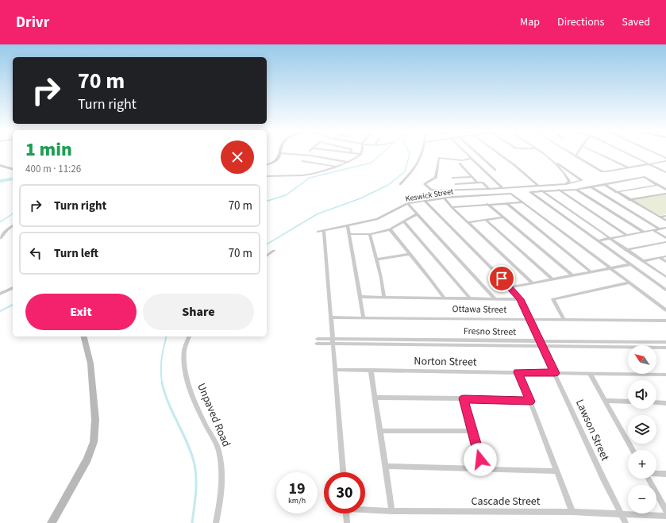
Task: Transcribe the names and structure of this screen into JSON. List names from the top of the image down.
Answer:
{
  "streets": {
    "street": [
      "Keswick Street",
      "Ottawa Street",
      "Fresno Street",
      "Norton Street",
      "Unpaved Road",
      "Lawson Street",
      "Cascade Street"
    ]
  },
  "crossings": [
    ["Keswick Street", "Lawson Street"],
    ["Ottawa Street", "Lawson Street"],
    ["Fresno Street", "Lawson Street"],
    ["Norton Street", "Lawson Street"],
    ["Lawson Street", "Cascade Street"]
  ],
  "north": "top left",
  "page": {
    "header": "Drivr",
    "nav": ["Map", "Directions", "Saved"],
    "turn": ["70 m", "Turn right"],
    "heading": ["1 min", "400 m · 11:26"],
    "list": [
      {
        "name": "Turn right",
        "value": "70 m"
      },
      {
        "name": "Turn left",
        "value": "70 m"
      }
    ],
    "buttons": ["Exit", "Share"],
    "map_buttons": ["+", "−"],
    "speed": "19 km/h",
    "limit": "30"
  }
}
